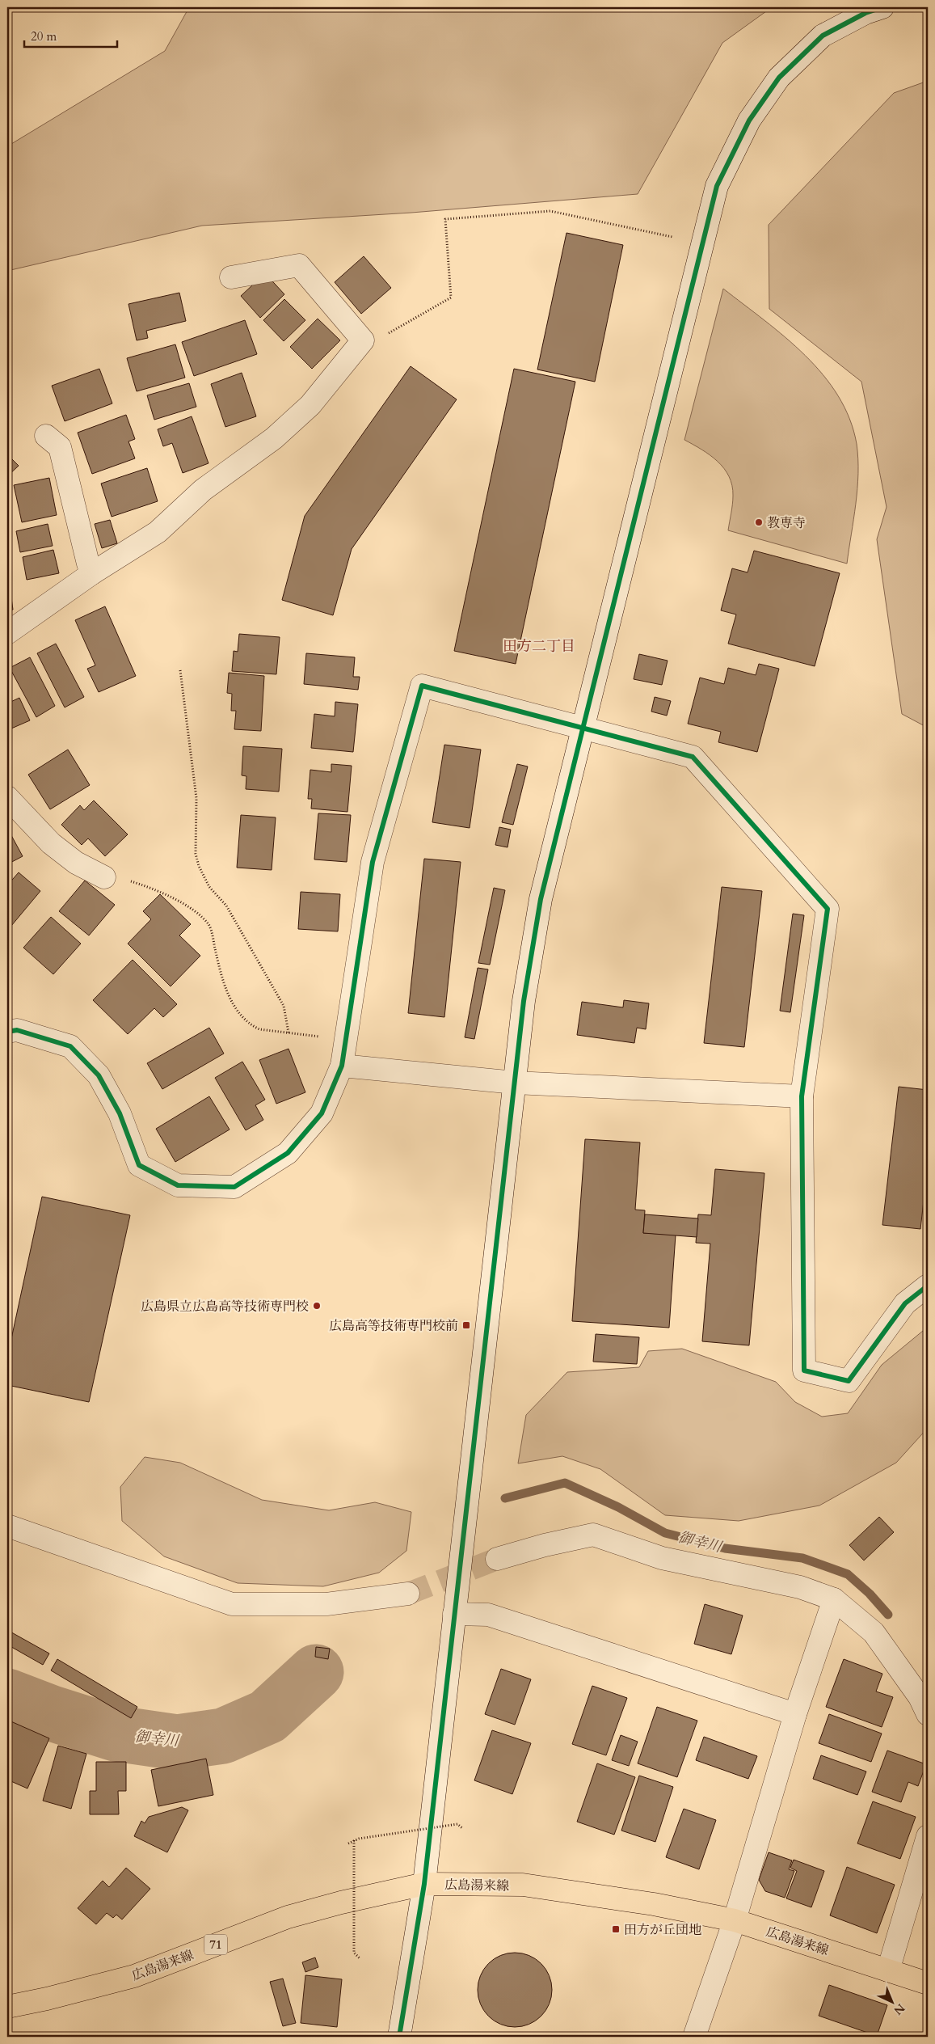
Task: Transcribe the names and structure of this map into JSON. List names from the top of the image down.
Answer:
{
  "streets": {
    "main road": ["広島湯来線", "71"]
  },
  "districts": ["田方二丁目"],
  "water": ["御幸川"],
  "places": {
    "other": ["教専寺", "広島県立広島高等技術専門校"],
    "transit": ["広島高等技術専門校前", "田方が丘団地"]
  },
  "scale_bar": "20 m",
  "north": "bottom right"
}
